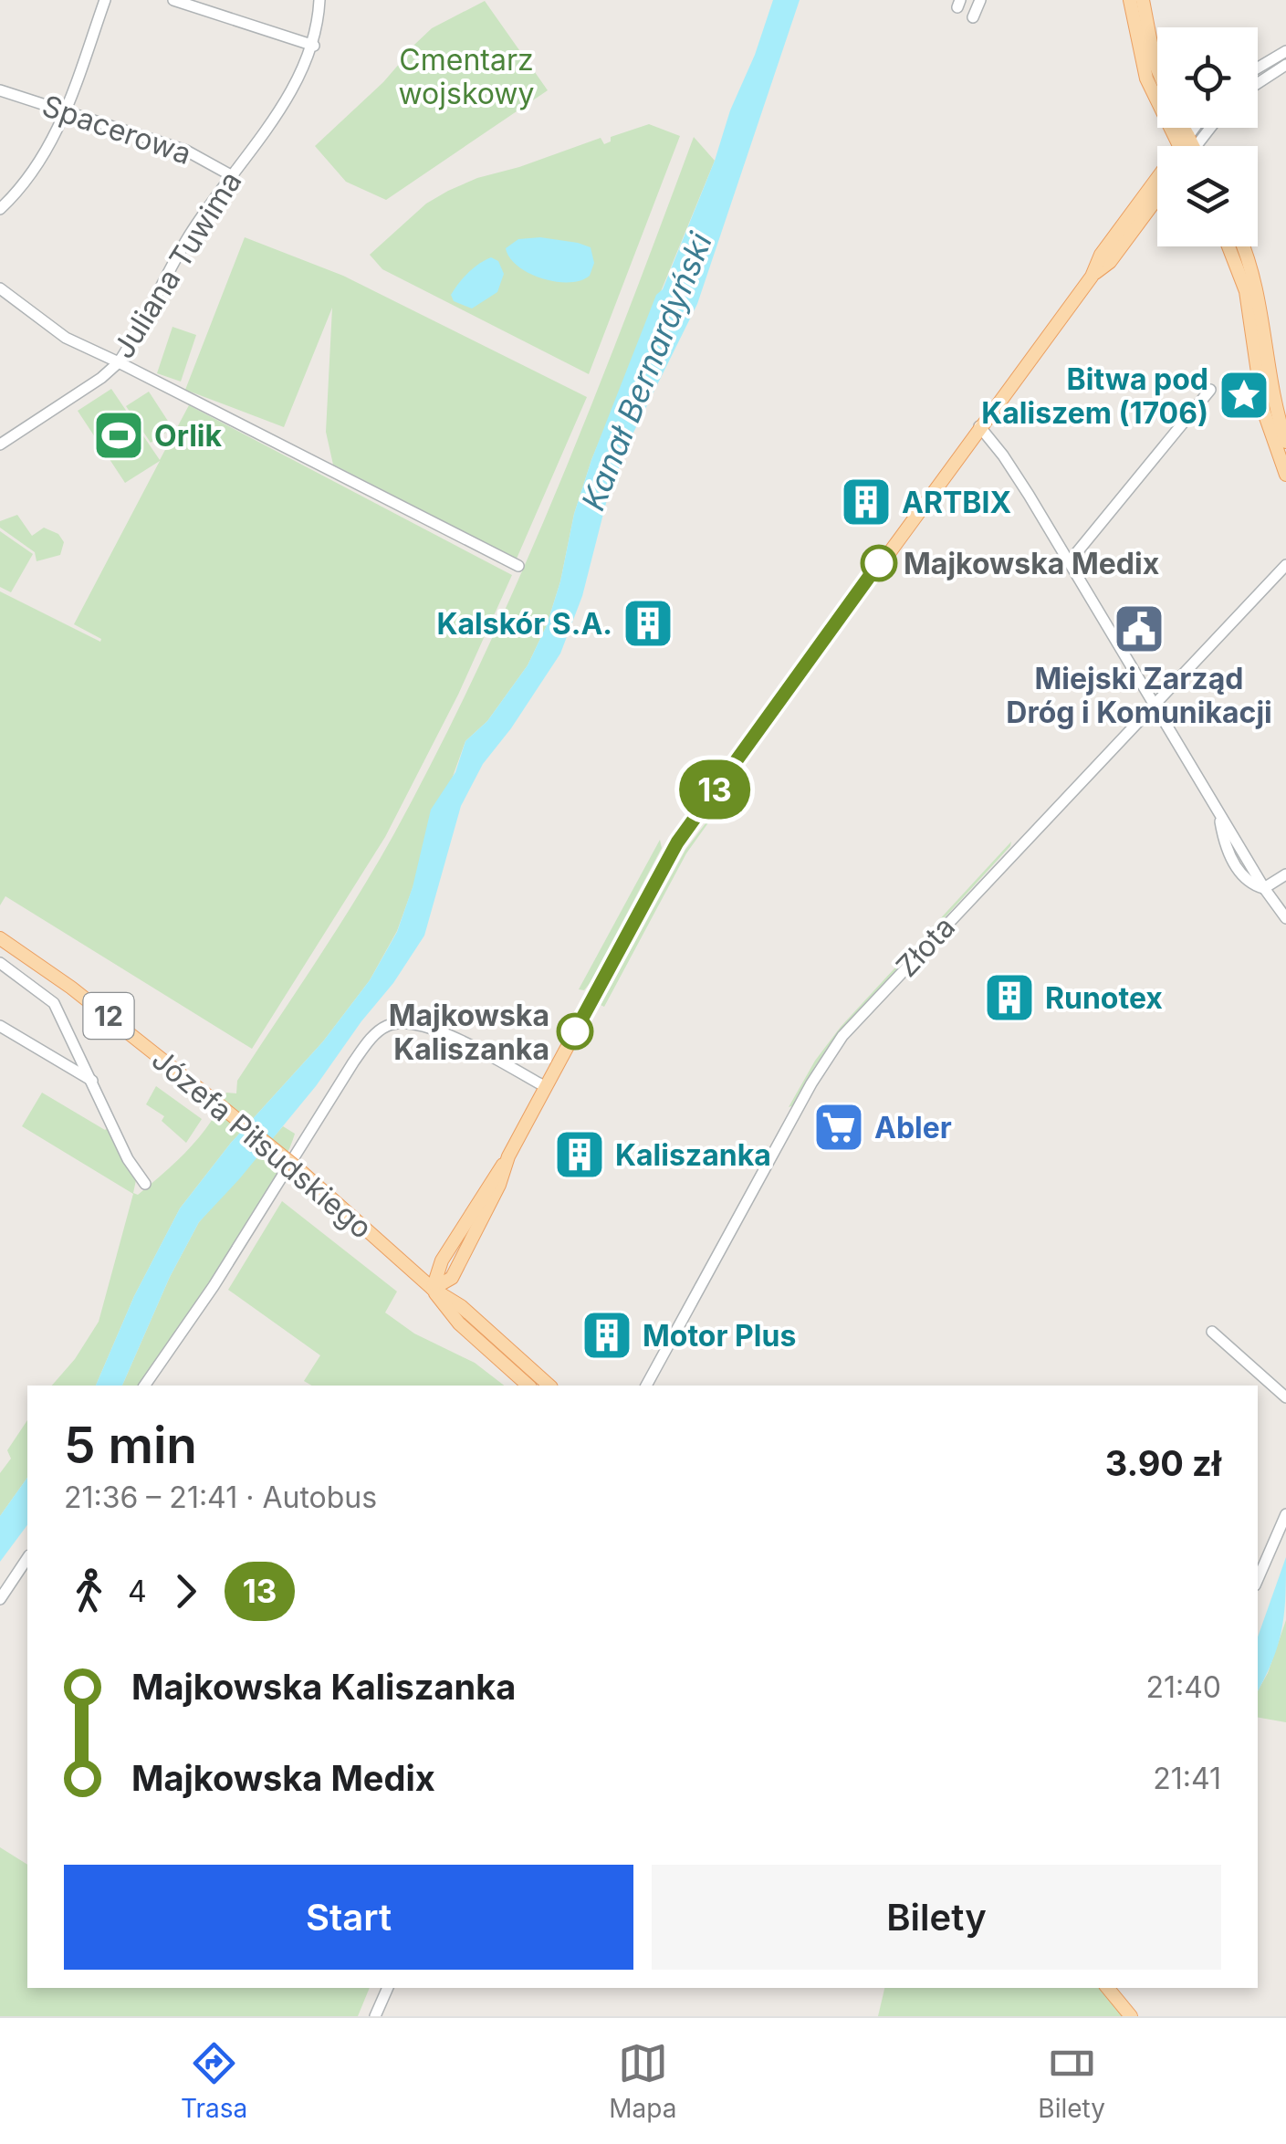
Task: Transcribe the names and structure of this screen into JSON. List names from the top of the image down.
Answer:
{
  "streets": {
    "main road": ["12", "Józefa Piłsudskiego"],
    "street": ["Spacerowa", "Juliana Tuwima", "Złota"]
  },
  "crossings": [
    ["Spacerowa", "Juliana Tuwima"]
  ],
  "water": ["Kanał Bernardyński"],
  "parks": ["Cmentarz wojskowy"],
  "places": {
    "place": ["Bitwa pod Kaliszem (1706)"],
    "sports": ["Orlik"],
    "building": [
      "ARTBIX",
      "Kalskór S.A.",
      "Runotex",
      "Kaliszanka",
      "Motor Plus"
    ],
    "other": ["Majkowska Medix", "Majkowska Kaliszanka"],
    "public building": ["Miejski Zarząd Dróg i Komunikacji"],
    "supermarket": ["Abler"]
  },
  "lines": ["bus line 13"],
  "page": {
    "on_map": "13",
    "heading": ["5 min", "21:36 – 21:41 · Autobus", "3.90 zł"],
    "legs": ["4", "13"],
    "list": [
      {
        "name": "Majkowska Kaliszanka",
        "value": "21:40"
      },
      {
        "name": "Majkowska Medix",
        "value": "21:41"
      }
    ],
    "buttons": ["Start", "Bilety"],
    "tabs": ["Trasa", "Mapa", "Bilety"]
  }
}
